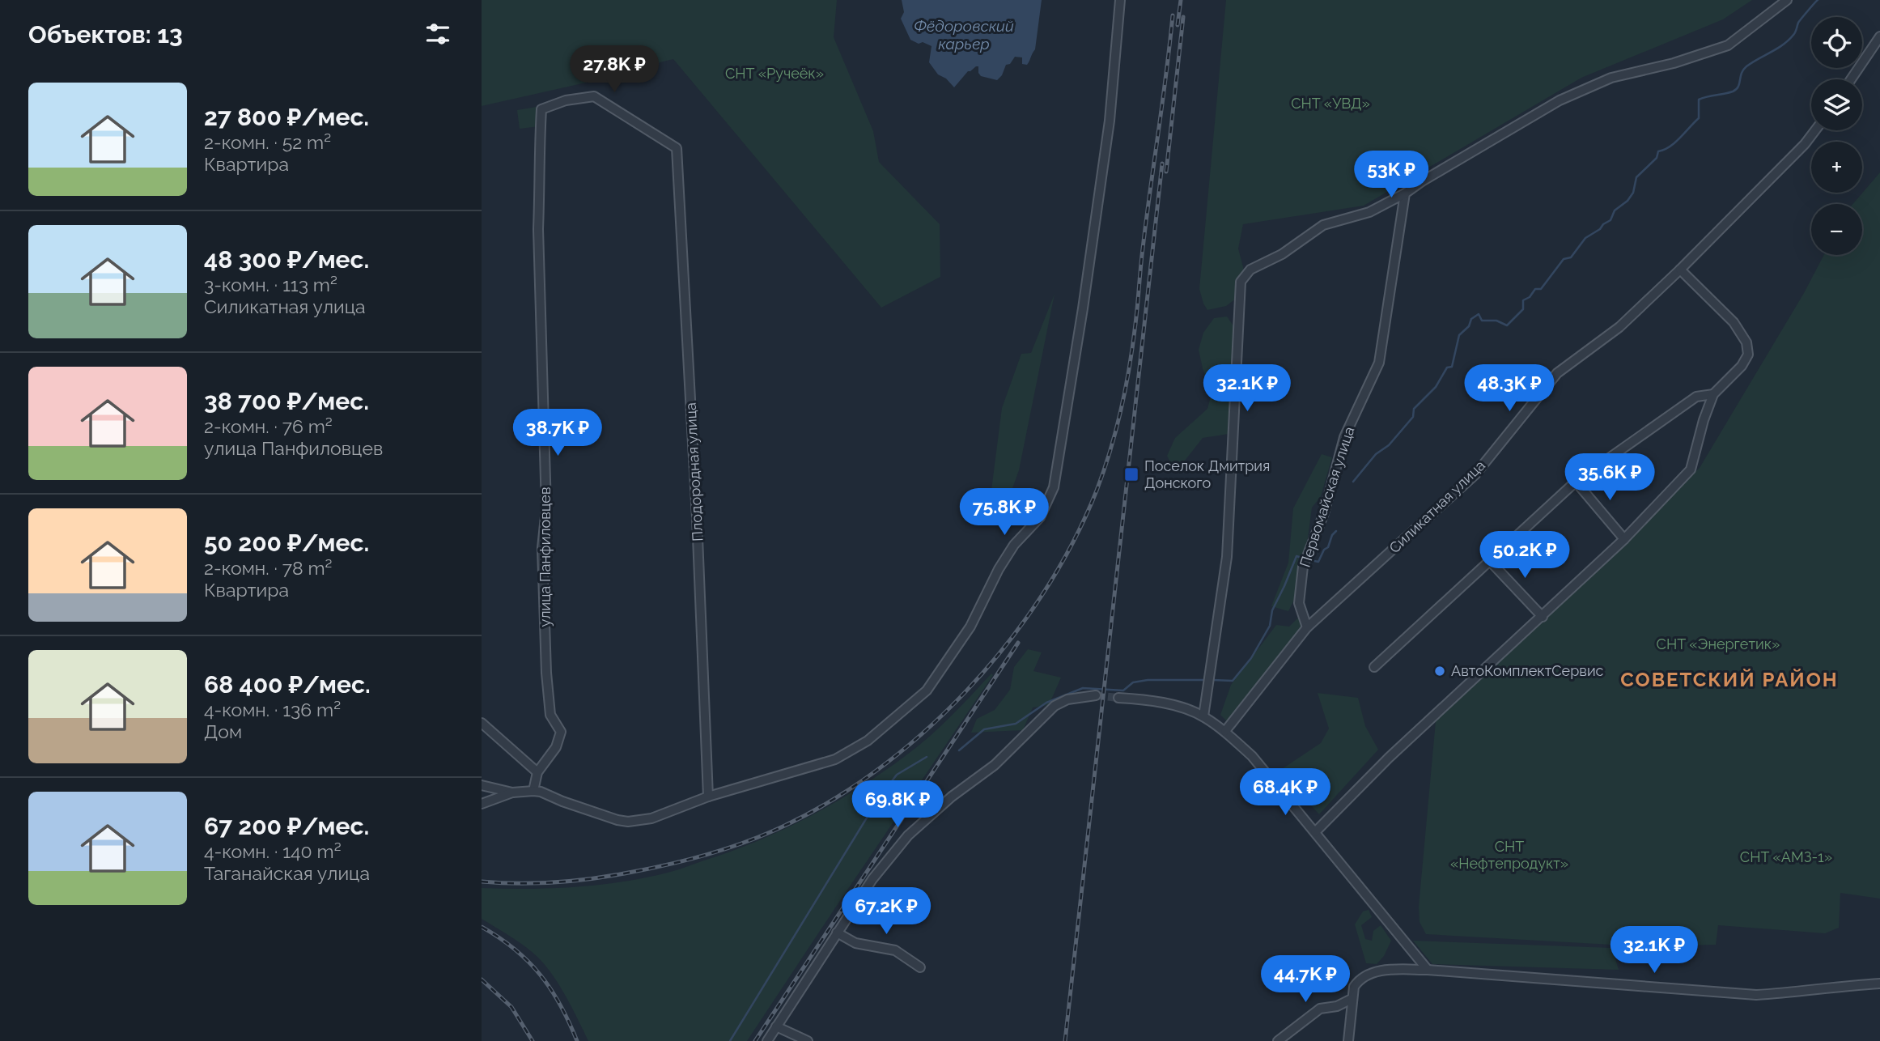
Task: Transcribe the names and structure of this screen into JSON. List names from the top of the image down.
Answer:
{
  "streets": {
    "street": [
      "Плодородная улица",
      "Первомайская улица",
      "Силикатная улица",
      "улица Панфиловцев"
    ]
  },
  "crossings": [
    ["Плодородная улица", "улица Панфиловцев"],
    ["Первомайская улица", "Силикатная улица"]
  ],
  "districts": ["СОВЕТСКИЙ РАЙОН"],
  "water": ["Фёдоровский карьер"],
  "parks": [
    "СНТ «Ручеёк»",
    "СНТ «УВД»",
    "СНТ «Энергетик»",
    "СНТ «Нефтепродукт»",
    "СНТ «АМЗ-1»"
  ],
  "places": {
    "transit": ["Поселок Дмитрия Донского"],
    "other": ["АвтоКомплектСервис"]
  },
  "page": {
    "heading": "Объектов: 13",
    "map_buttons": ["+", "−"],
    "price": [
      "27.8K ₽",
      "53K ₽",
      "32.1K ₽",
      "48.3K ₽",
      "38.7K ₽",
      "35.6K ₽",
      "75.8K ₽",
      "50.2K ₽",
      "68.4K ₽",
      "69.8K ₽",
      "67.2K ₽",
      "32.1K ₽",
      "44.7K ₽"
    ],
    "list": [
      {
        "name": "27 800 ₽/мес.",
        "note": "2-комн. · 52 m² · Квартира"
      },
      {
        "name": "48 300 ₽/мес.",
        "note": "3-комн. · 113 m² · Силикатная улица"
      },
      {
        "name": "38 700 ₽/мес.",
        "note": "2-комн. · 76 m² · улица Панфиловцев"
      },
      {
        "name": "50 200 ₽/мес.",
        "note": "2-комн. · 78 m² · Квартира"
      },
      {
        "name": "68 400 ₽/мес.",
        "note": "4-комн. · 136 m² · Дом"
      },
      {
        "name": "67 200 ₽/мес.",
        "note": "4-комн. · 140 m² · Таганайская улица"
      }
    ]
  }
}
